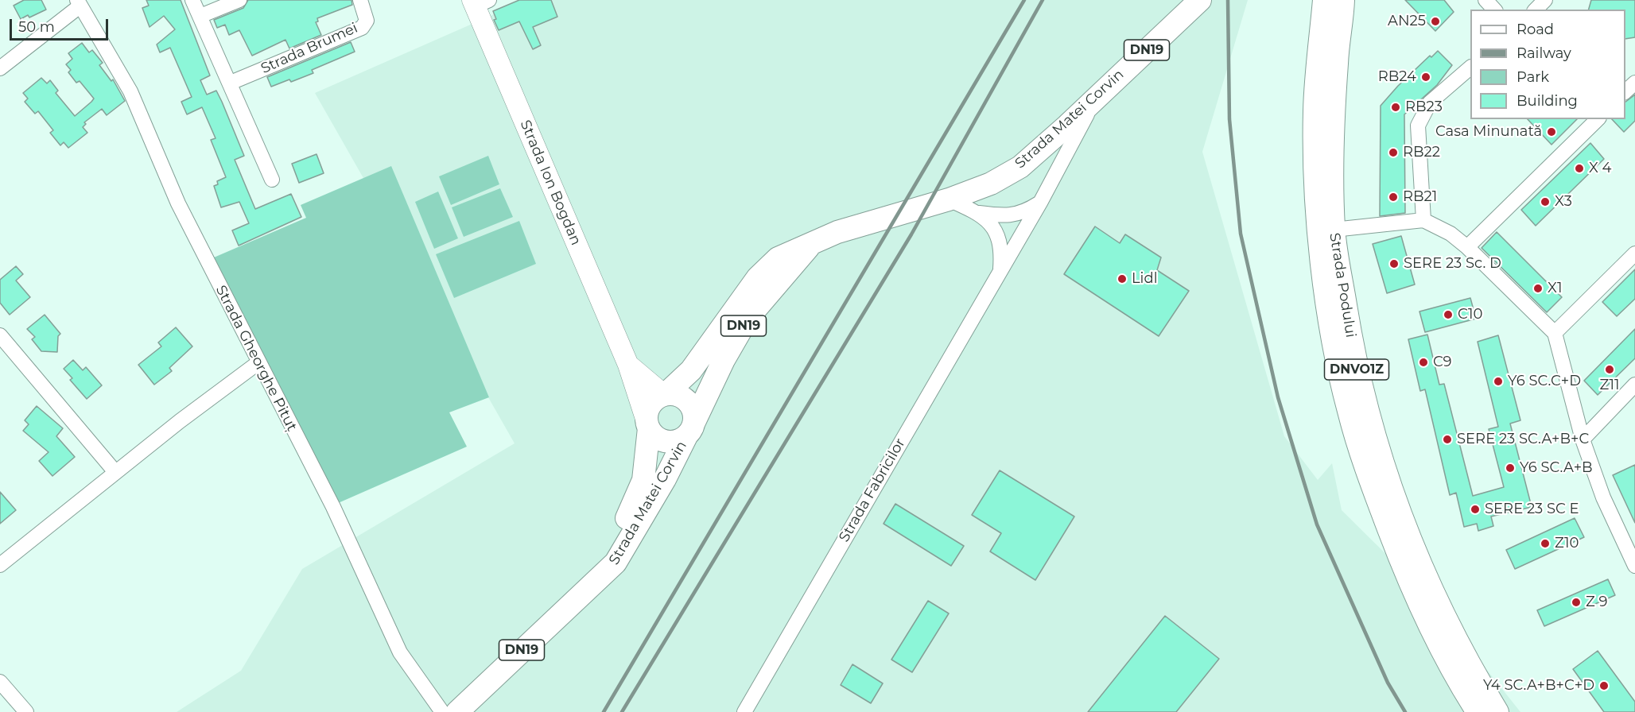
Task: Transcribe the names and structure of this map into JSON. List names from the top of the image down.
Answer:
{
  "streets": {
    "main road": [
      "DN19",
      "Strada Matei Corvin",
      "Strada Ion Bogdan",
      "Strada Podului",
      "DNVO1Z"
    ],
    "street": ["Strada Brumei", "Strada Gheorghe Pituț", "Strada Fabricilor"]
  },
  "crossings": [
    ["DN19", "Strada Matei Corvin"],
    ["DN19", "Strada Ion Bogdan"],
    ["Strada Matei Corvin", "Strada Ion Bogdan"],
    ["Strada Matei Corvin", "Strada Fabricilor"]
  ],
  "places": [
    "AN25",
    "RB24",
    "RB23",
    "Casa Minunată",
    "RB22",
    "X 4",
    "RB21",
    "X3",
    "SERE 23 Sc. D",
    "Lidl",
    "X1",
    "C10",
    "C9",
    "Z11",
    "Y6 SC.C+D",
    "SERE 23 SC.A+B+C",
    "Y6 SC.A+B",
    "SERE 23 SC E",
    "Z10",
    "Z 9",
    "Y4 SC.A+B+C+D"
  ],
  "legend": [
    "Road",
    "Railway",
    "Park",
    "Building"
  ],
  "scale_bar": "50 m"
}
